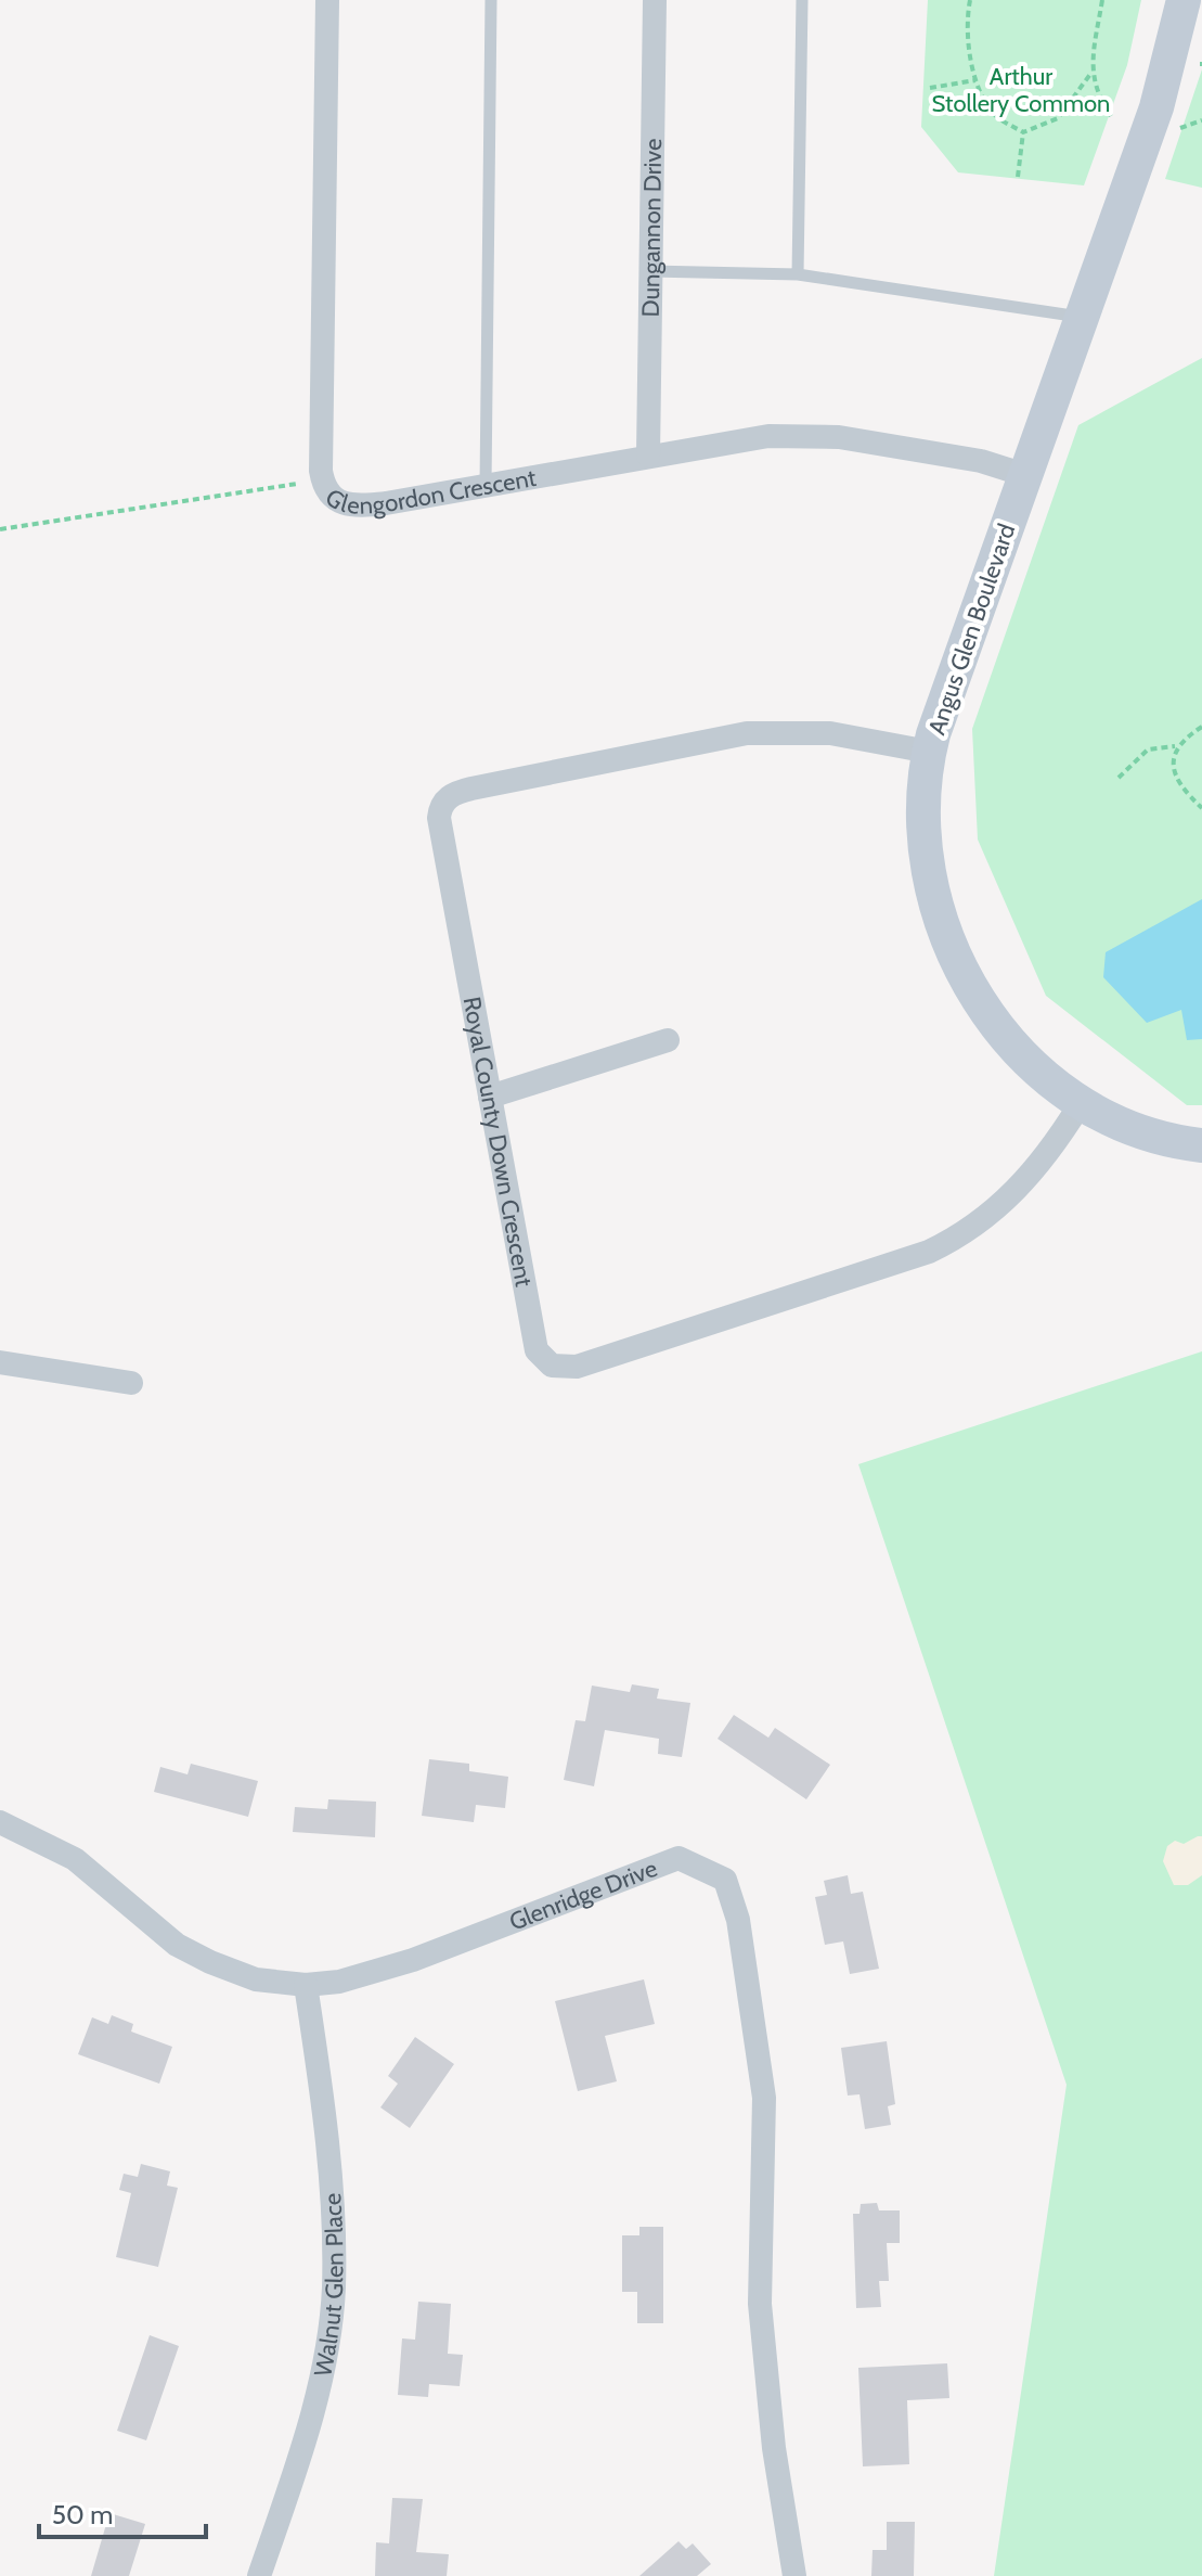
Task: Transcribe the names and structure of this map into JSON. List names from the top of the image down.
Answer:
{
  "streets": {
    "street": [
      "Dungannon Drive",
      "Glengordon Crescent",
      "Angus Glen Boulevard",
      "Royal County Down Crescent",
      "Glenridge Drive",
      "Walnut Glen Place"
    ]
  },
  "crossings": [
    ["Dungannon Drive", "Glengordon Crescent"],
    ["Glengordon Crescent", "Angus Glen Boulevard"],
    ["Angus Glen Boulevard", "Royal County Down Crescent"],
    ["Glenridge Drive", "Walnut Glen Place"]
  ],
  "parks": ["Arthur Stollery Common"],
  "scale_bar": "50 m"
}
